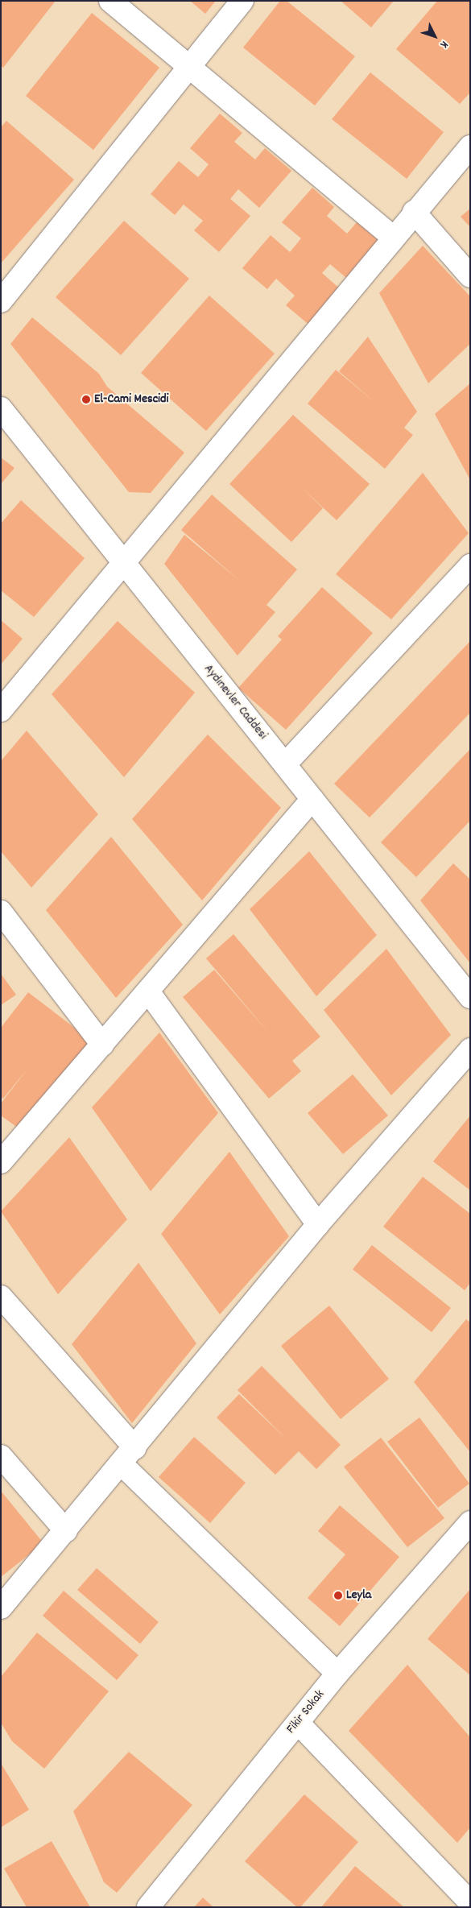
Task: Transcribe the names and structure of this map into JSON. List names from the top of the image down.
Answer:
{
  "streets": {
    "street": ["Aydınevler Caddesi", "Fikir Sokak"]
  },
  "places": ["El-Cami Mescidi", "Leyla"],
  "north": "bottom right"
}
